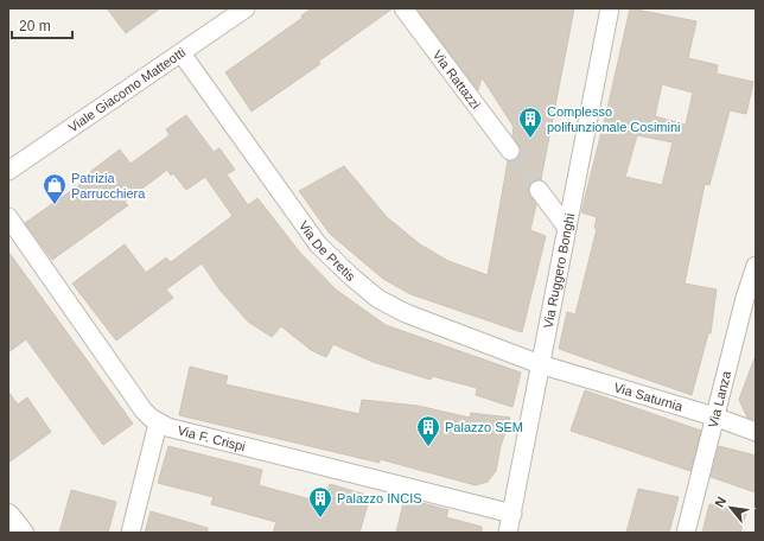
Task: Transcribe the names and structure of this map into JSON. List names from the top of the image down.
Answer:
{
  "streets": {
    "street": [
      "Via Rattazzi",
      "Viale Giacomo Matteotti",
      "Via De Pretis",
      "Via Ruggero Bonghi",
      "Via Saturnia",
      "Via Lanza",
      "Via F. Crispi"
    ]
  },
  "crossings": [
    ["Viale Giacomo Matteotti", "Via De Pretis"],
    ["Via De Pretis", "Via Ruggero Bonghi"],
    ["Via De Pretis", "Via Saturnia"],
    ["Via Ruggero Bonghi", "Via Saturnia"],
    ["Via Ruggero Bonghi", "Via F. Crispi"],
    ["Via Saturnia", "Via Lanza"]
  ],
  "places": {
    "building": ["Complesso polifunzionale Cosimini", "Palazzo SEM", "Palazzo INCIS"],
    "shop": ["Patrizia Parrucchiera"]
  },
  "scale_bar": "20 m",
  "north": "top left"
}
